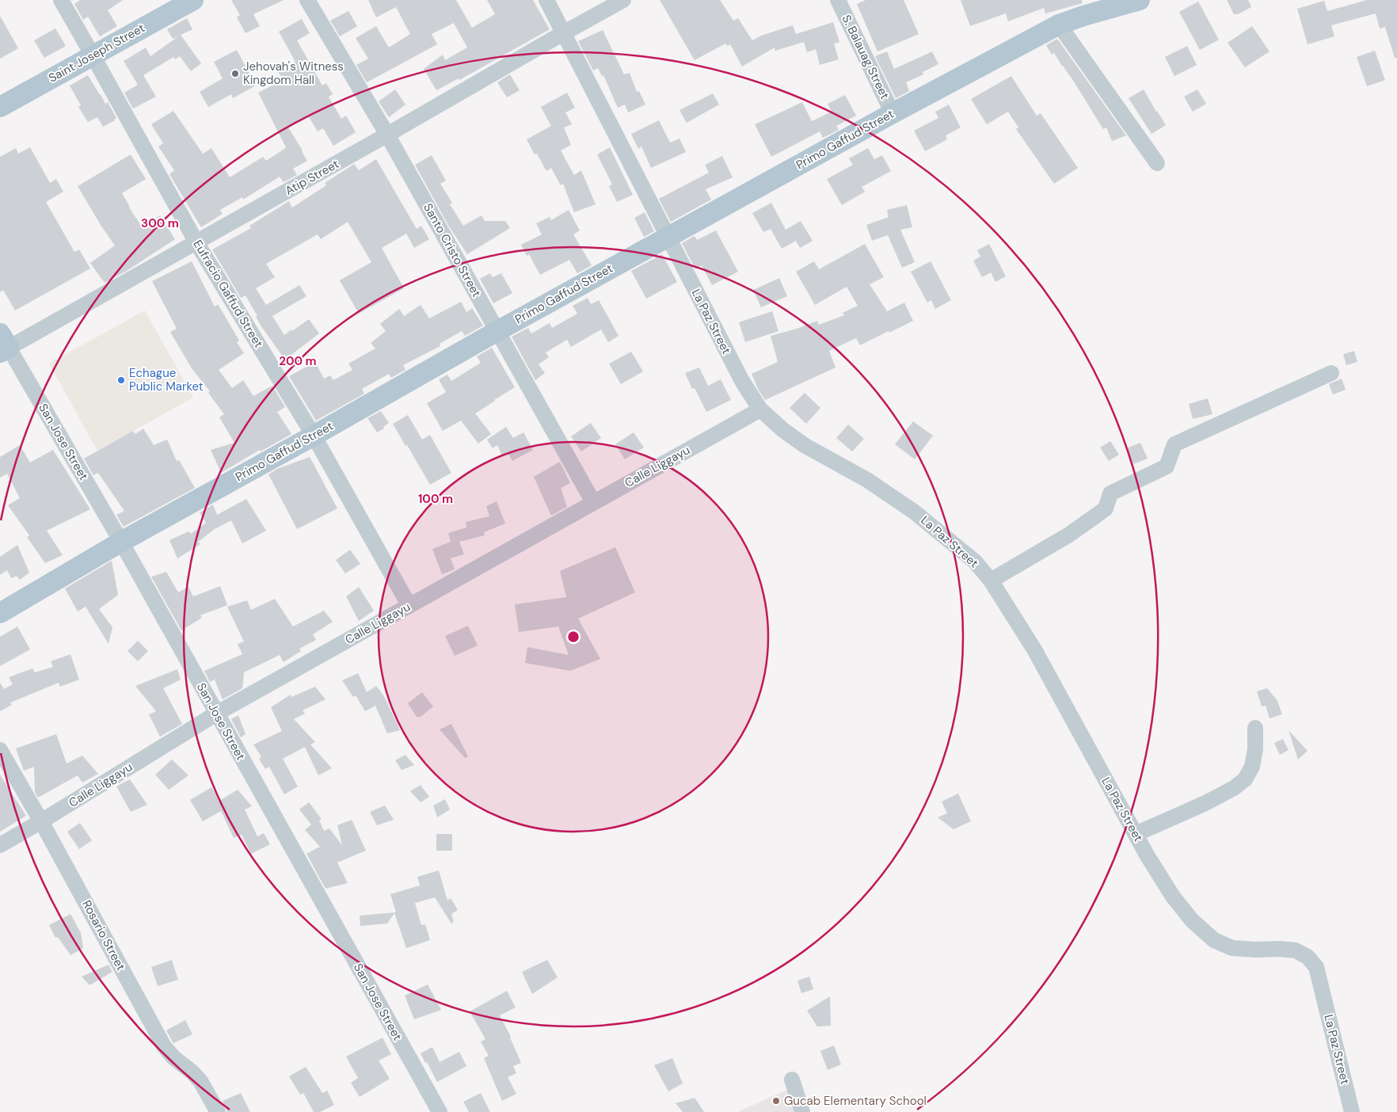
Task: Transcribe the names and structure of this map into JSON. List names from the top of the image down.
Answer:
{
  "streets": {
    "main road": ["Saint Joseph Street", "Primo Gaffud Street"],
    "street": [
      "S. Balauag Street",
      "Atip Street",
      "Santo Cristo Street",
      "Eufracio Gaffud Street",
      "La Paz Street",
      "San Jose Street",
      "Calle Liggayu",
      "Rosario Street"
    ]
  },
  "crossings": [
    ["Saint Joseph Street", "Eufracio Gaffud Street"],
    ["S. Balauag Street", "Primo Gaffud Street"],
    ["Primo Gaffud Street", "Santo Cristo Street"],
    ["Primo Gaffud Street", "Eufracio Gaffud Street"],
    ["Primo Gaffud Street", "La Paz Street"],
    ["Primo Gaffud Street", "San Jose Street"],
    ["Atip Street", "Santo Cristo Street"],
    ["Atip Street", "Eufracio Gaffud Street"],
    ["Atip Street", "La Paz Street"],
    ["Atip Street", "San Jose Street"],
    ["Santo Cristo Street", "Calle Liggayu"],
    ["Eufracio Gaffud Street", "Calle Liggayu"],
    ["La Paz Street", "Calle Liggayu"],
    ["San Jose Street", "Calle Liggayu"],
    ["Calle Liggayu", "Rosario Street"]
  ],
  "places": ["Jehovah's Witness Kingdom Hall", "Echague Public Market", "Gucab Elementary School"],
  "rings": ["300 m", "200 m", "100 m"]
}
